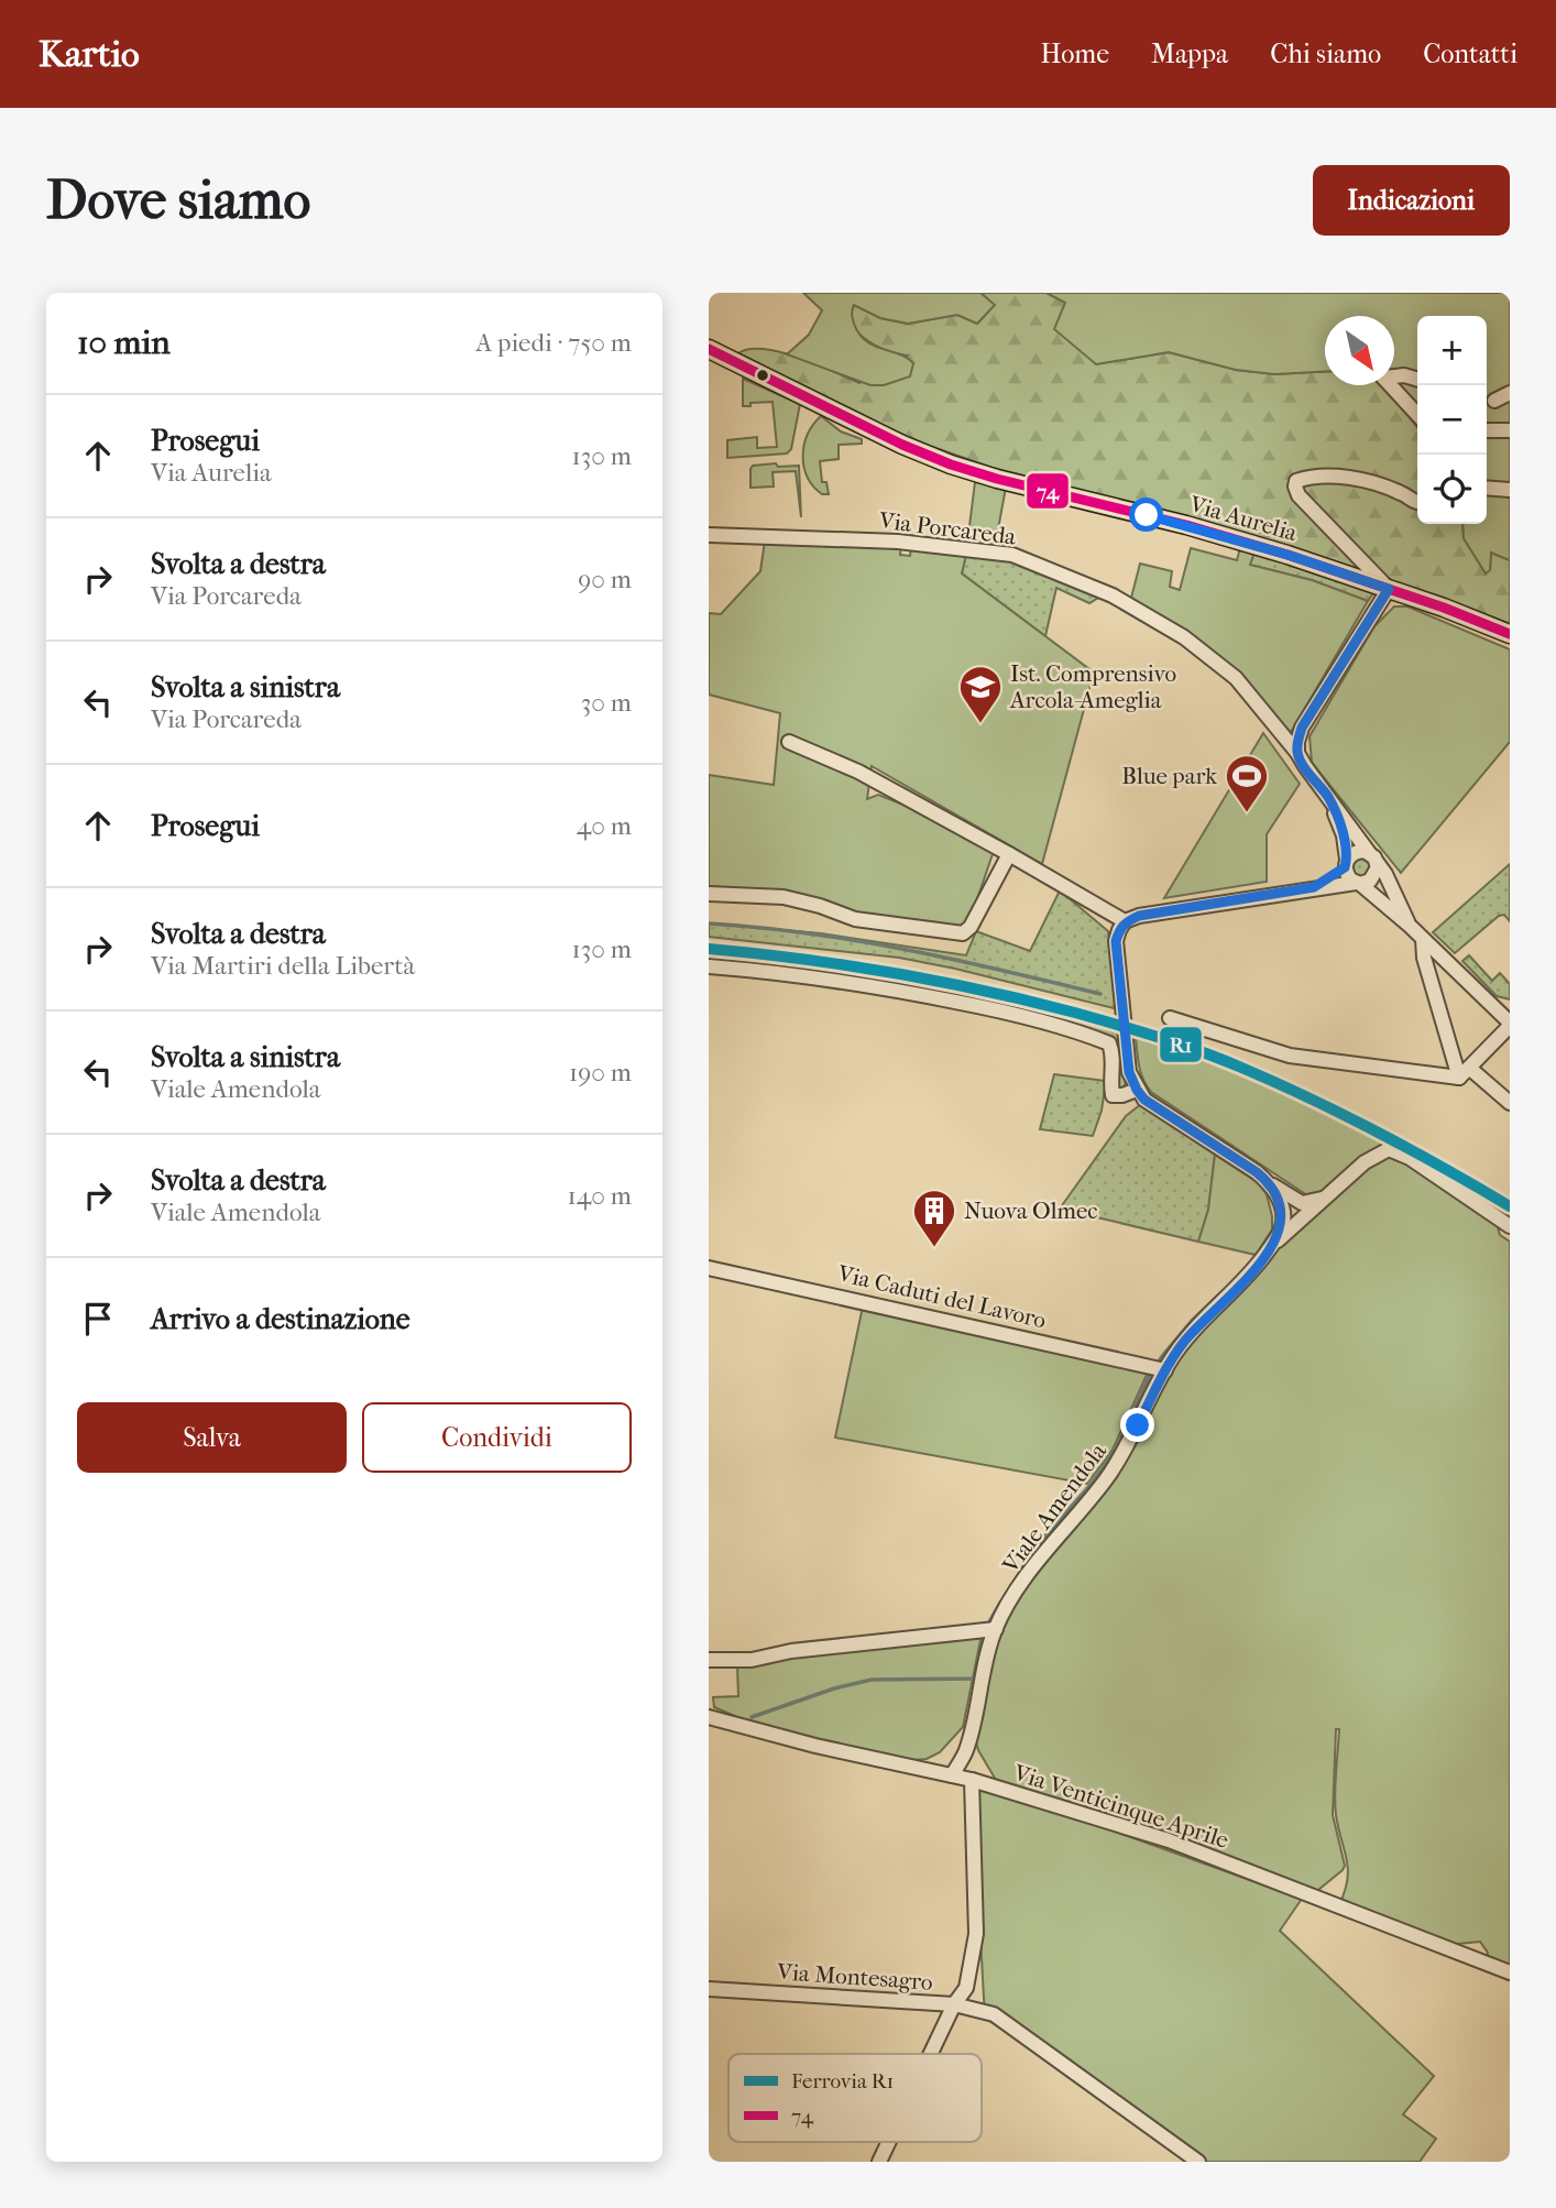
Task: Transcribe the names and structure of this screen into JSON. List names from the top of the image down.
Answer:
{
  "streets": {
    "main road": ["Via Aurelia"],
    "street": [
      "Via Porcareda",
      "Via Caduti del Lavoro",
      "Viale Amendola",
      "Via Venticinque Aprile",
      "Via Montesagro"
    ]
  },
  "crossings": [
    ["Via Caduti del Lavoro", "Viale Amendola"],
    ["Viale Amendola", "Via Venticinque Aprile"],
    ["Via Venticinque Aprile", "Via Montesagro"]
  ],
  "places": {
    "school or university": ["Ist. Comprensivo Arcola-Ameglia"],
    "sports": ["Blue park"],
    "building": ["Nuova Olmec"]
  },
  "lines": ["transit line 74", "rail line R1"],
  "legend": ["Ferrovia R1", "74"],
  "north": "bottom right",
  "page": {
    "header": "Kartio",
    "nav": [
      "Home",
      "Mappa",
      "Chi siamo",
      "Contatti"
    ],
    "buttons": [
      "Indicazioni",
      ["Salva", "Condividi"]
    ],
    "title": "Dove siamo",
    "heading": ["10 min", "A piedi · 750 m"],
    "map_buttons": ["+", "−"],
    "list": [
      ["Prosegui", "Via Aurelia", "130 m"],
      ["Svolta a destra", "Via Porcareda", "90 m"],
      ["Svolta a sinistra", "Via Porcareda", "30 m"],
      ["Prosegui", "40 m"],
      ["Svolta a destra", "Via Martiri della Libertà", "130 m"],
      ["Svolta a sinistra", "Viale Amendola", "190 m"],
      ["Svolta a destra", "Viale Amendola", "140 m"],
      "Arrivo a destinazione"
    ]
  }
}
